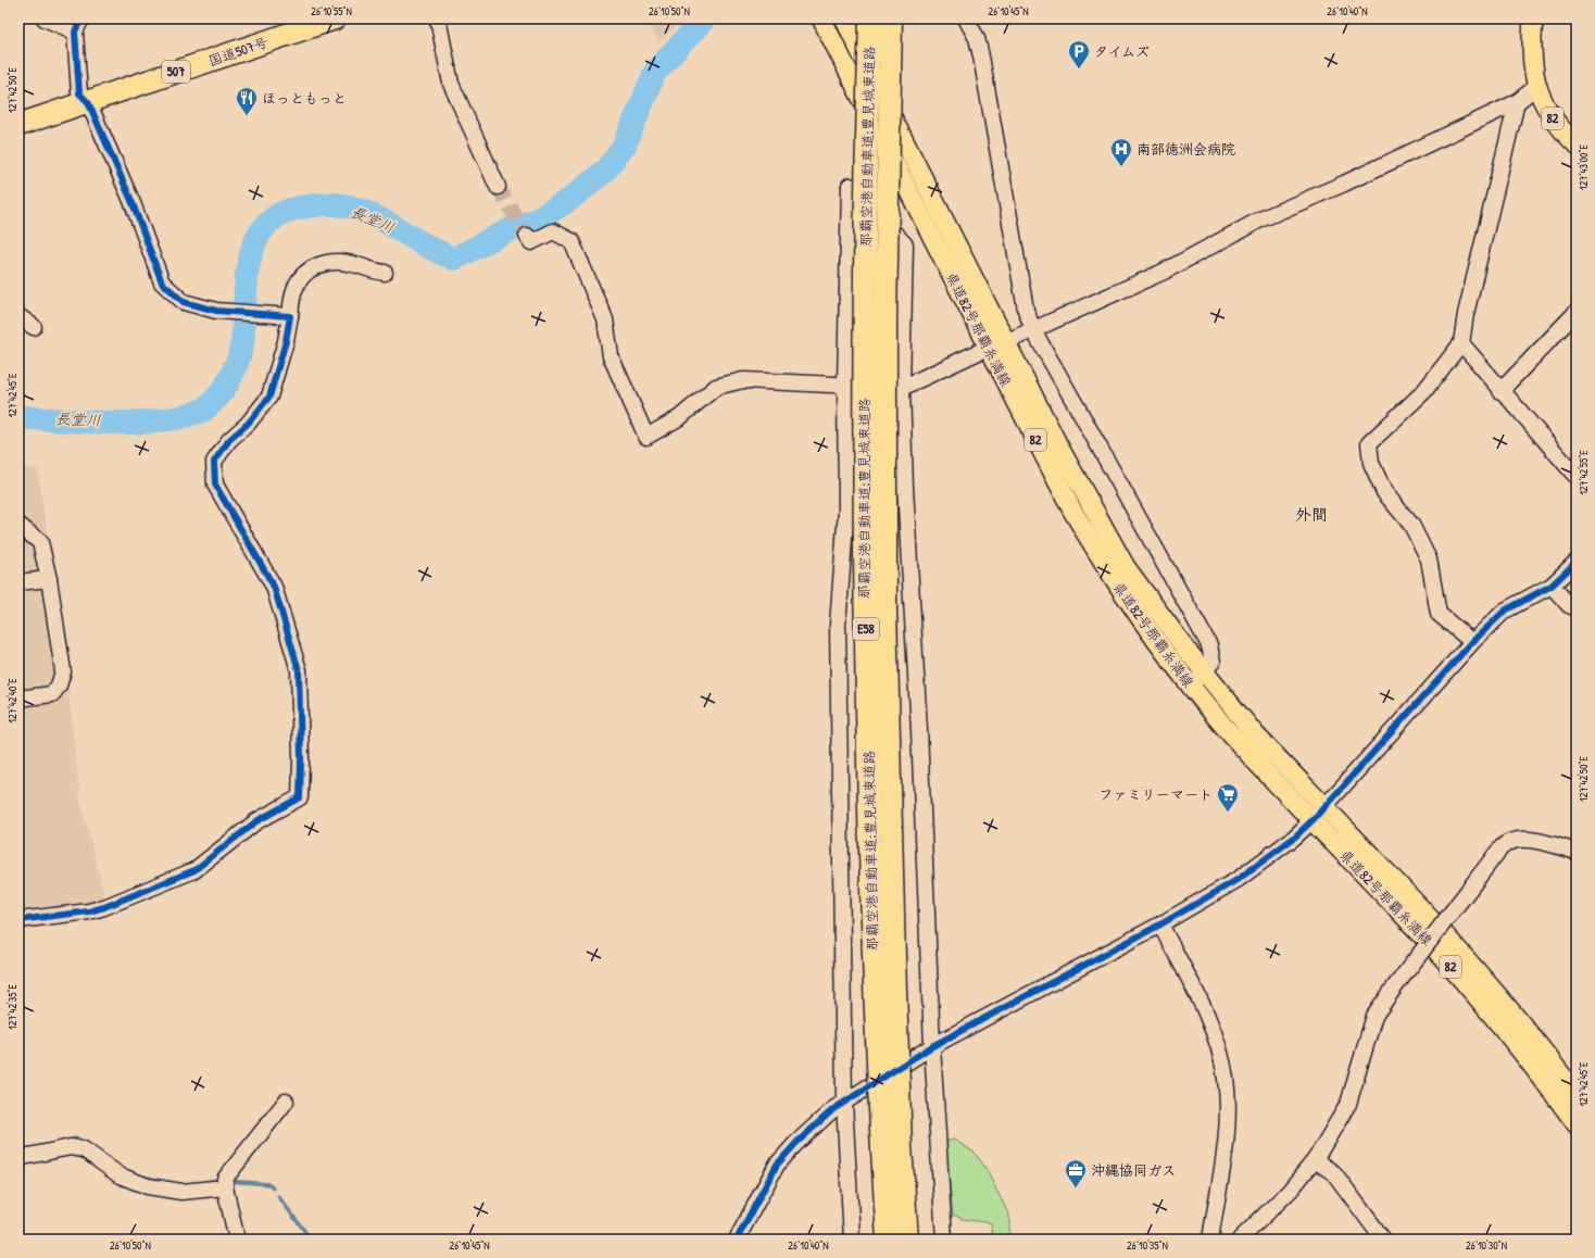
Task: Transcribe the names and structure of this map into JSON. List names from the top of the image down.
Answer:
{
  "streets": {
    "highway": [
      "国道507号",
      "507",
      "那覇空港自動車道;豊見城東道路",
      "E58"
    ],
    "main road": ["82", "県道82号那覇糸満線"]
  },
  "districts": ["外間"],
  "water": ["長堂川"],
  "places": {
    "parking": ["タイムズ"],
    "restaurant": ["ほっともっと"],
    "hospital": ["南部徳洲会病院"],
    "supermarket": ["ファミリーマート"],
    "office": ["沖縄協同ガス"]
  },
  "coordinates": [
    "26°10'55\"N",
    "26°10'50\"N",
    "26°10'45\"N",
    "26°10'40\"N",
    "127°42'50\"E",
    "127°43'00\"E",
    "127°42'45\"E",
    "127°42'55\"E",
    "127°42'40\"E",
    "127°42'35\"E",
    "26°10'35\"N",
    "26°10'30\"N"
  ]
}
